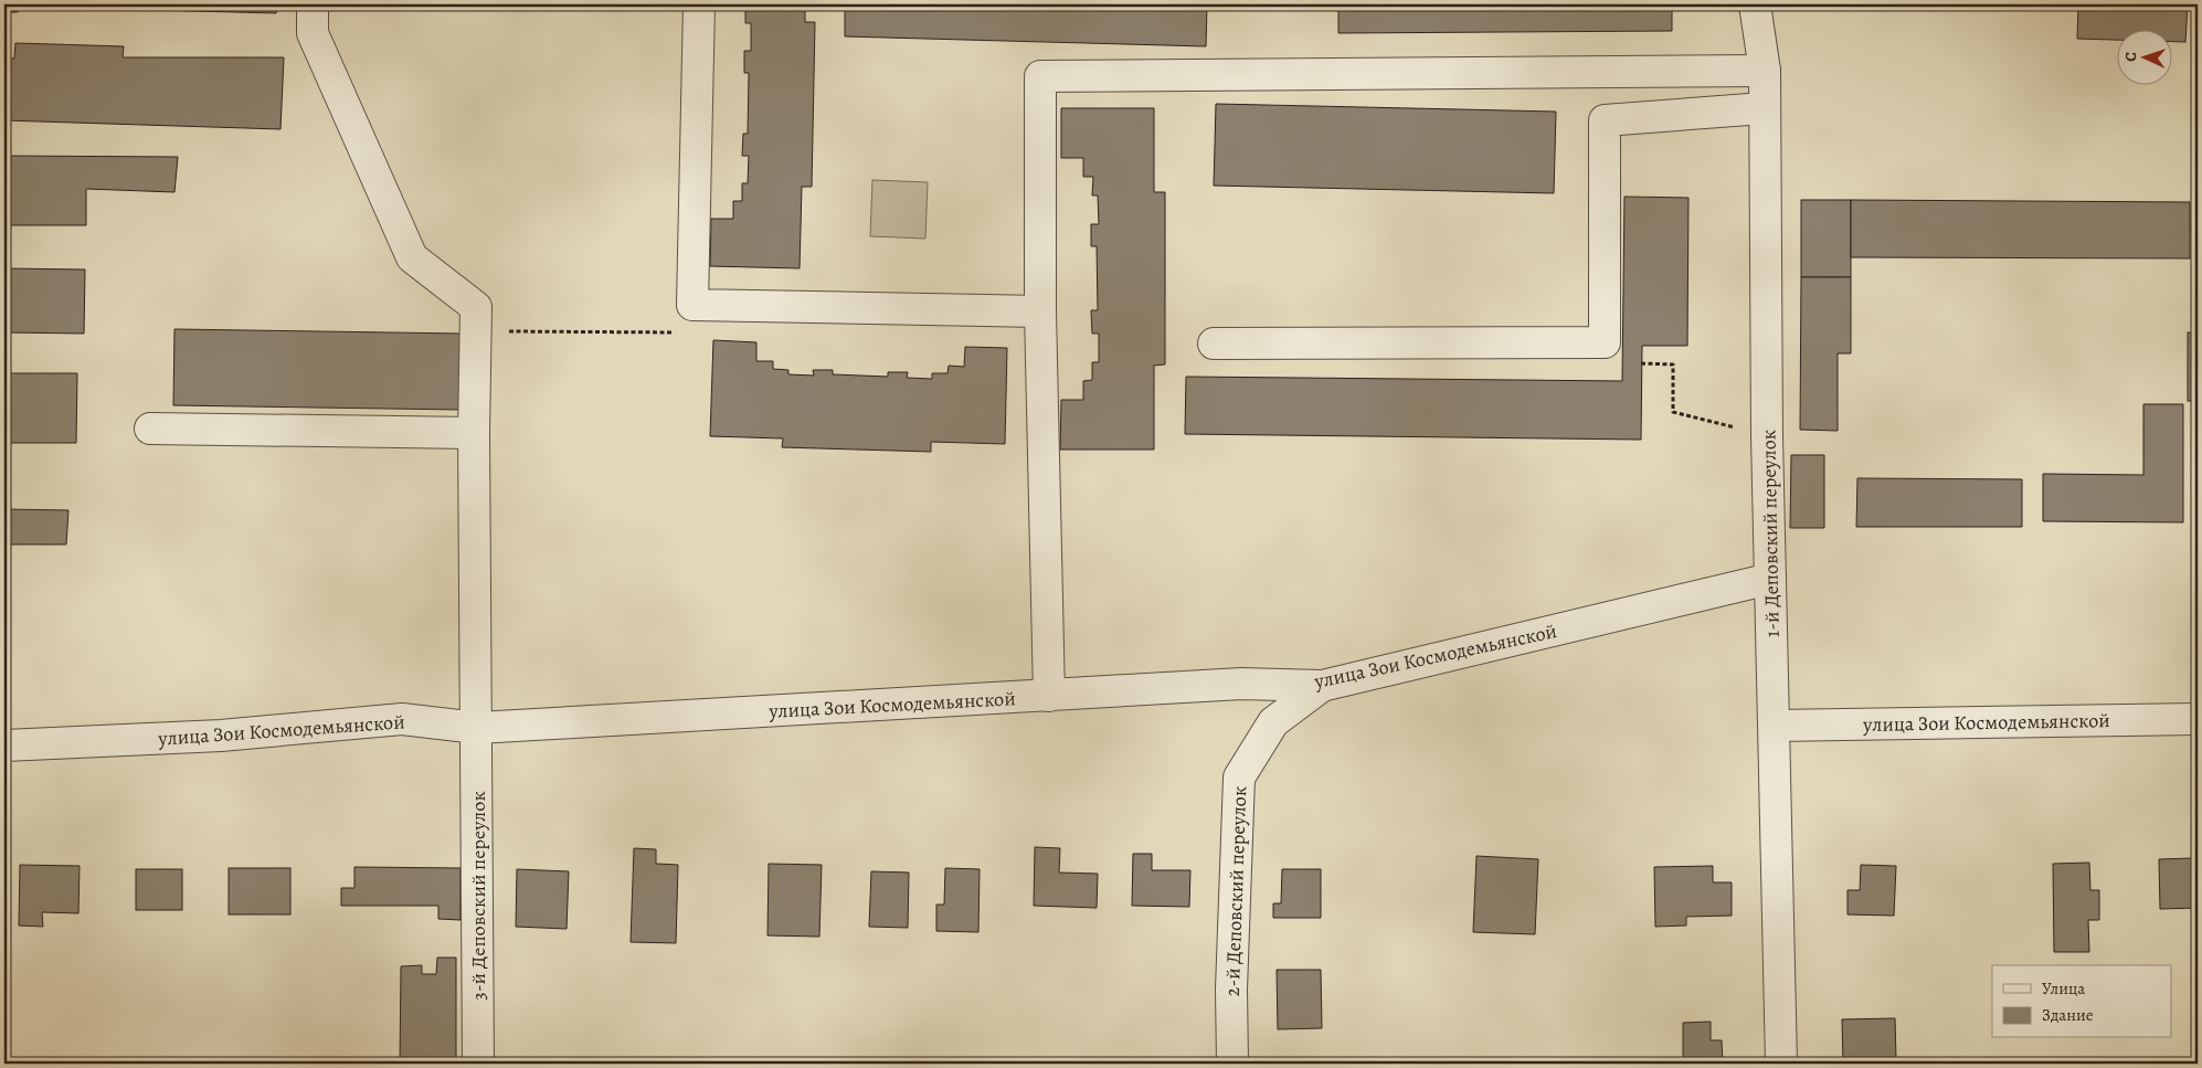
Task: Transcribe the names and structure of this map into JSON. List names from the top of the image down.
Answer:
{
  "streets": {
    "street": [
      "1-й Деповский переулок",
      "улица Зои Космодемьянской",
      "2-й Деповский переулок",
      "3-й Деповский переулок"
    ]
  },
  "crossings": [
    ["1-й Деповский переулок", "улица Зои Космодемьянской"],
    ["улица Зои Космодемьянской", "2-й Деповский переулок"],
    ["улица Зои Космодемьянской", "3-й Деповский переулок"]
  ],
  "legend": ["Улица", "Здание"],
  "north": "left"
}
